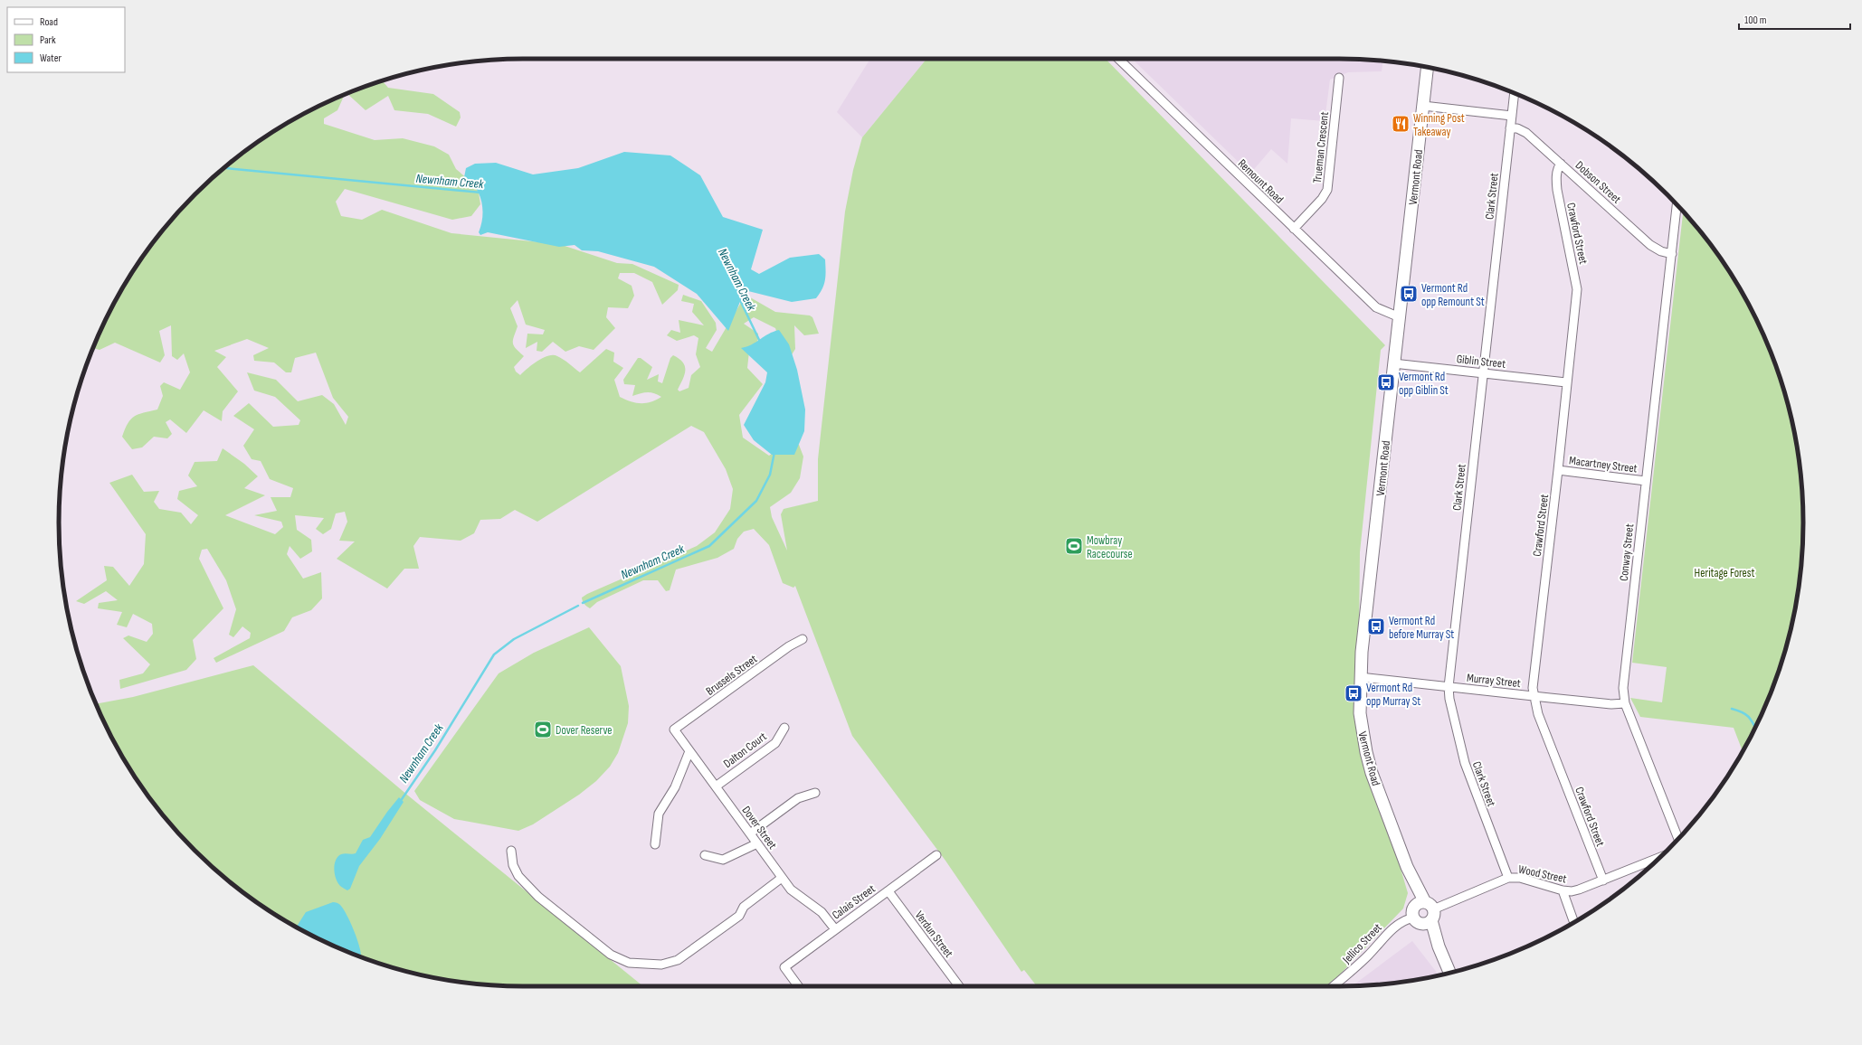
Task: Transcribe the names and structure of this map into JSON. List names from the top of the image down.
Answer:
{
  "streets": {
    "street": [
      "Trueman Crescent",
      "Vermont Road",
      "Remount Road",
      "Dobson Street",
      "Clark Street",
      "Crawford Street",
      "Giblin Street",
      "Macartney Street",
      "Conway Street",
      "Brussels Street",
      "Murray Street",
      "Dalton Court",
      "Dover Street",
      "Wood Street",
      "Calais Street",
      "Verdun Street",
      "Jellico Street"
    ]
  },
  "crossings": [
    ["Trueman Crescent", "Remount Road"],
    ["Vermont Road", "Remount Road"],
    ["Vermont Road", "Giblin Street"],
    ["Vermont Road", "Murray Street"],
    ["Vermont Road", "Wood Street"],
    ["Vermont Road", "Jellico Street"],
    ["Dobson Street", "Clark Street"],
    ["Dobson Street", "Crawford Street"],
    ["Dobson Street", "Conway Street"],
    ["Clark Street", "Giblin Street"],
    ["Clark Street", "Murray Street"],
    ["Clark Street", "Wood Street"],
    ["Crawford Street", "Giblin Street"],
    ["Crawford Street", "Macartney Street"],
    ["Crawford Street", "Murray Street"],
    ["Crawford Street", "Wood Street"],
    ["Macartney Street", "Conway Street"],
    ["Conway Street", "Murray Street"],
    ["Brussels Street", "Dover Street"],
    ["Dalton Court", "Dover Street"],
    ["Dover Street", "Calais Street"],
    ["Calais Street", "Verdun Street"]
  ],
  "water": ["Newnham Creek"],
  "parks": ["Heritage Forest"],
  "places": {
    "restaurant": ["Winning Post Takeaway"],
    "bus stop": [
      "Vermont Rd opp Remount St",
      "Vermont Rd opp Giblin St",
      "Vermont Rd before Murray St",
      "Vermont Rd opp Murray St"
    ],
    "sports": ["Mowbray Racecourse", "Dover Reserve"]
  },
  "legend": ["Road", "Park", "Water"],
  "scale_bar": "100 m"
}
